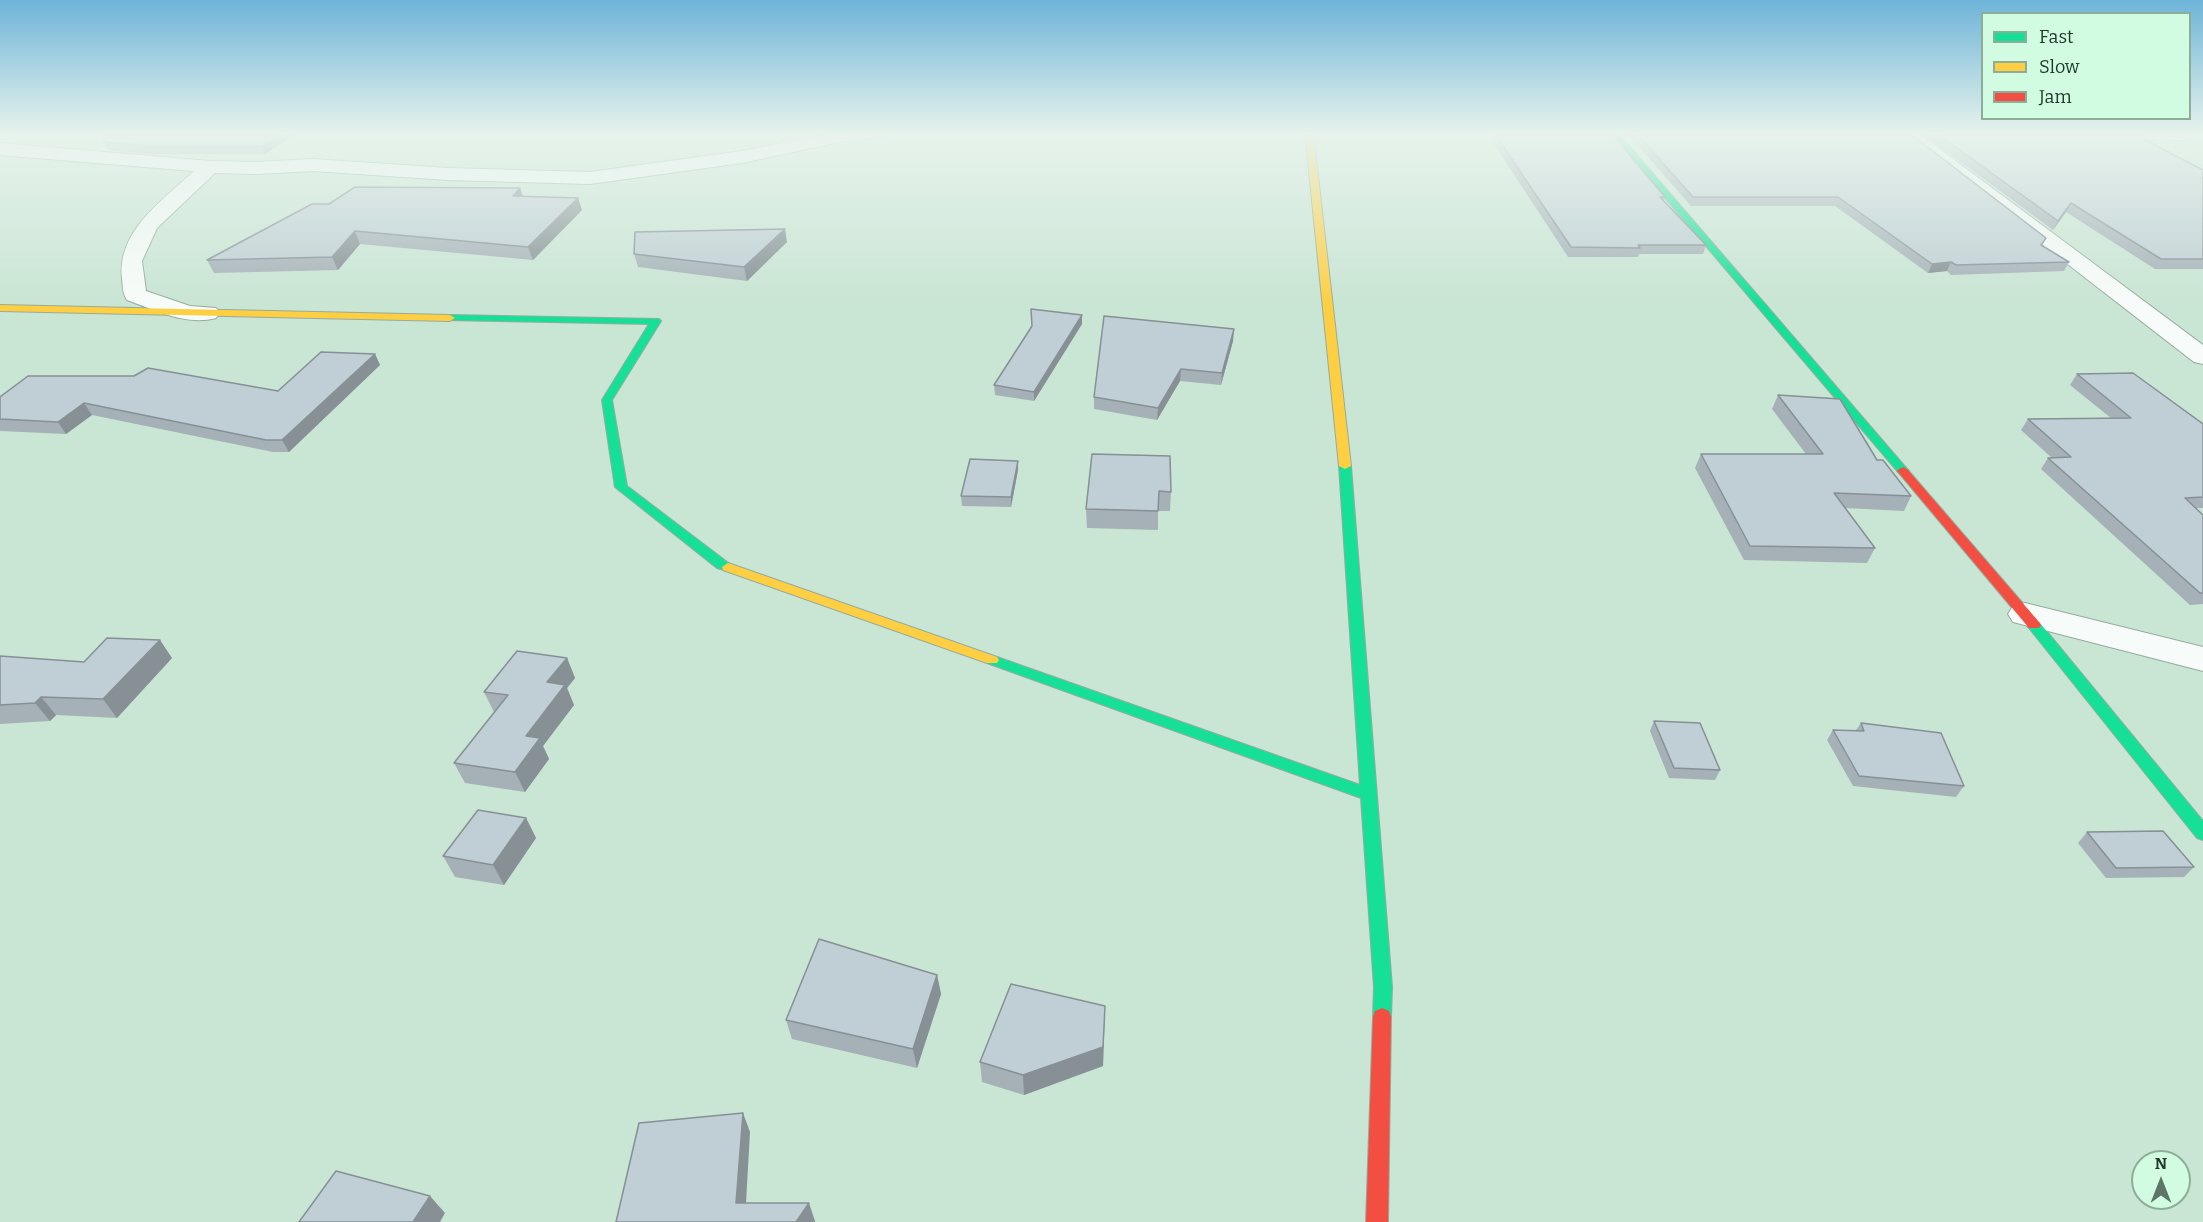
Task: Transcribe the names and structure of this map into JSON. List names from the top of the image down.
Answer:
{
  "legend": ["Fast", "Slow", "Jam"],
  "north": "top"
}
